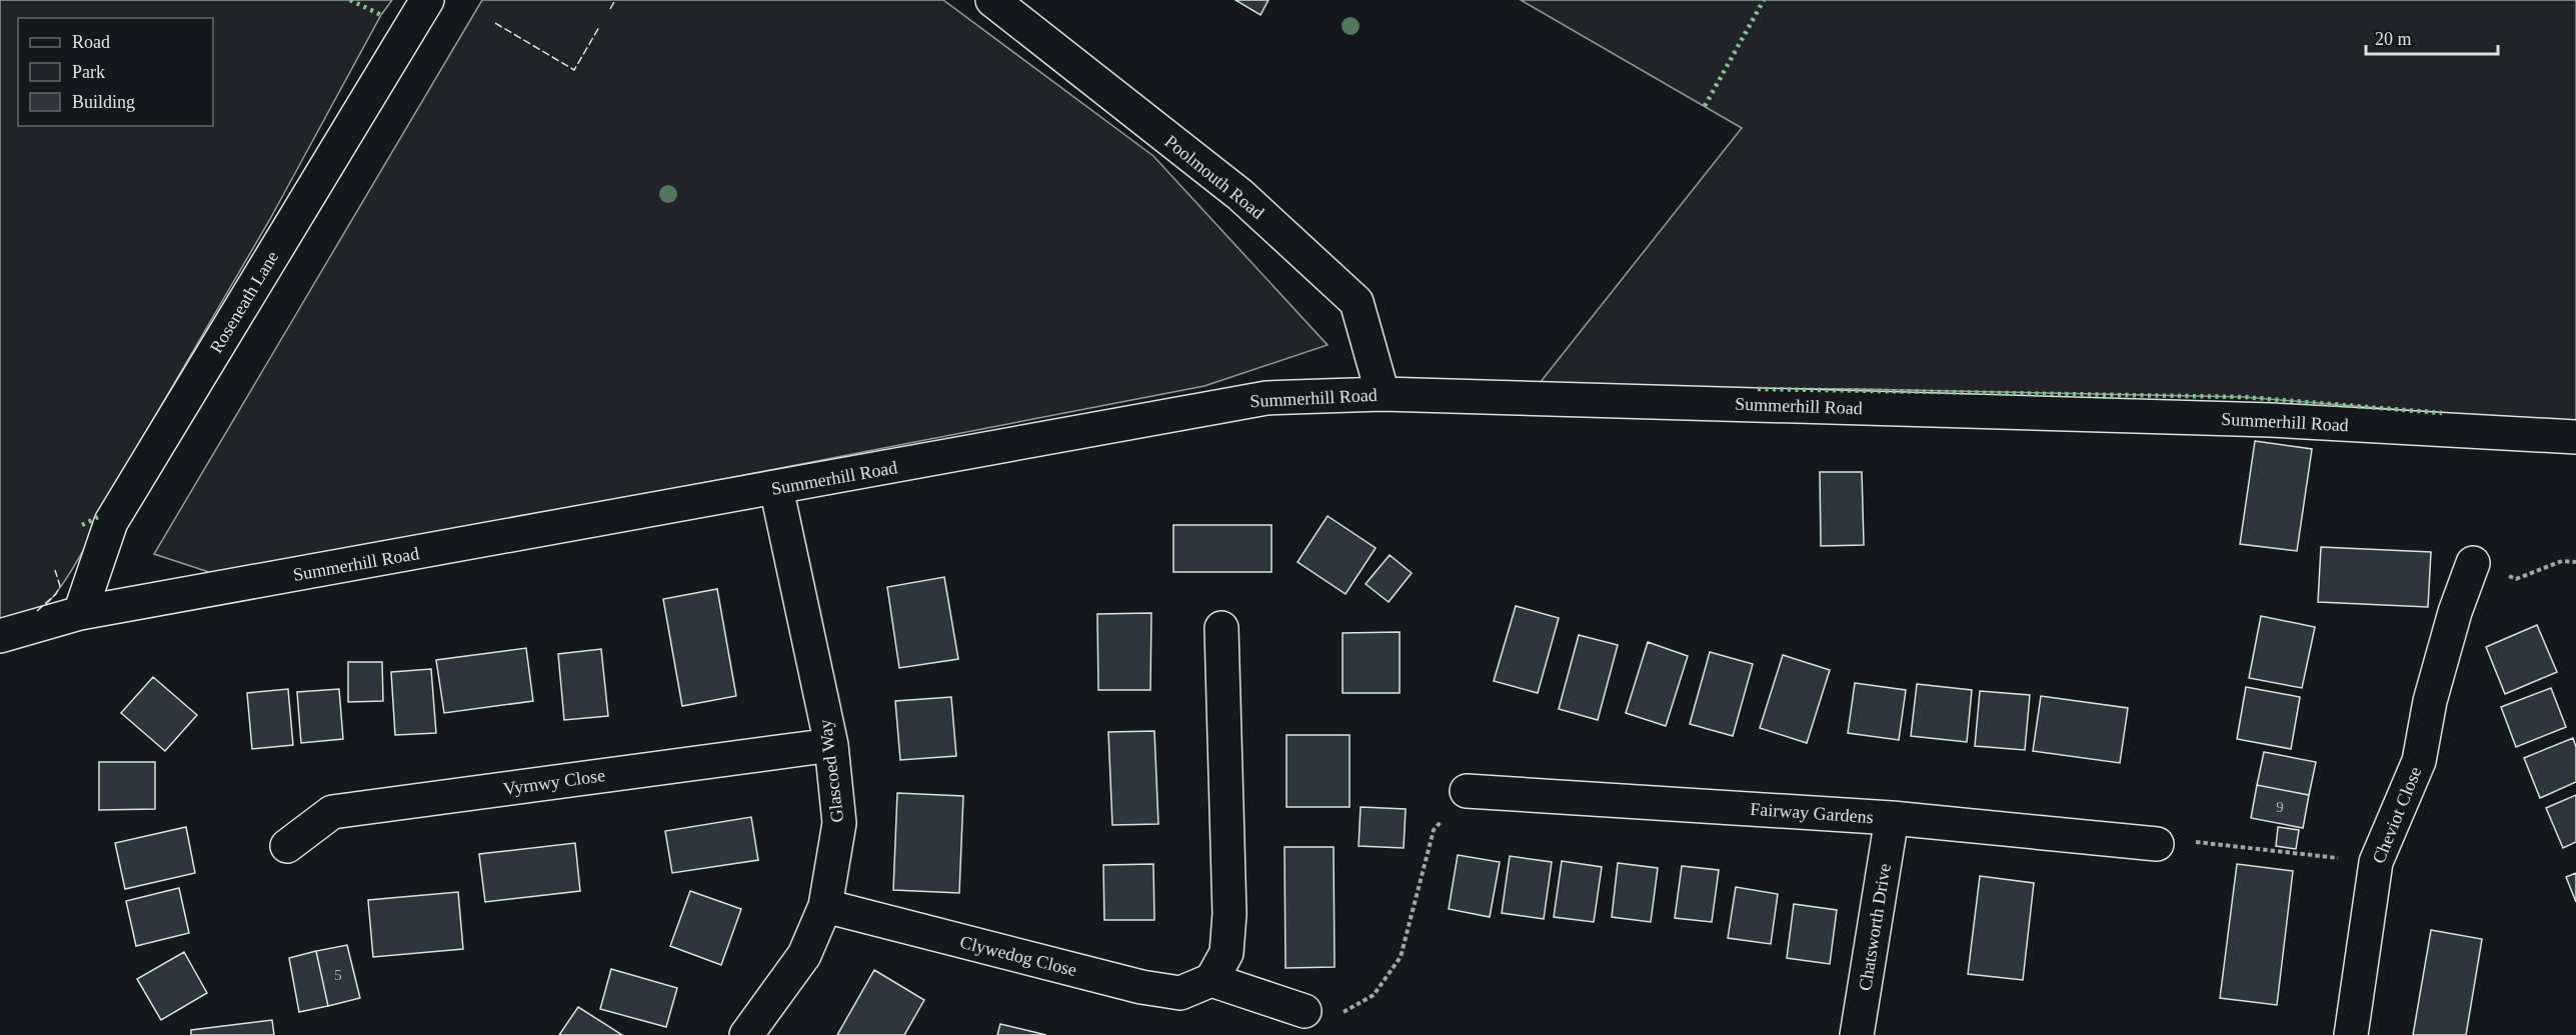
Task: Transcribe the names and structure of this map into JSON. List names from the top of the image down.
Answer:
{
  "streets": {
    "street": [
      "Poolmouth Road",
      "Roseneath Lane",
      "Summerhill Road",
      "Glascoed Way",
      "Vyrnwy Close",
      "Fairway Gardens",
      "Cheviot Close",
      "Chatsworth Drive",
      "Clywedog Close"
    ]
  },
  "crossings": [
    ["Poolmouth Road", "Summerhill Road"],
    ["Roseneath Lane", "Summerhill Road"],
    ["Summerhill Road", "Glascoed Way"],
    ["Glascoed Way", "Vyrnwy Close"],
    ["Glascoed Way", "Clywedog Close"],
    ["Fairway Gardens", "Chatsworth Drive"]
  ],
  "house_numbers": ["9", "5"],
  "legend": ["Road", "Park", "Building"],
  "scale_bar": "20 m"
}
